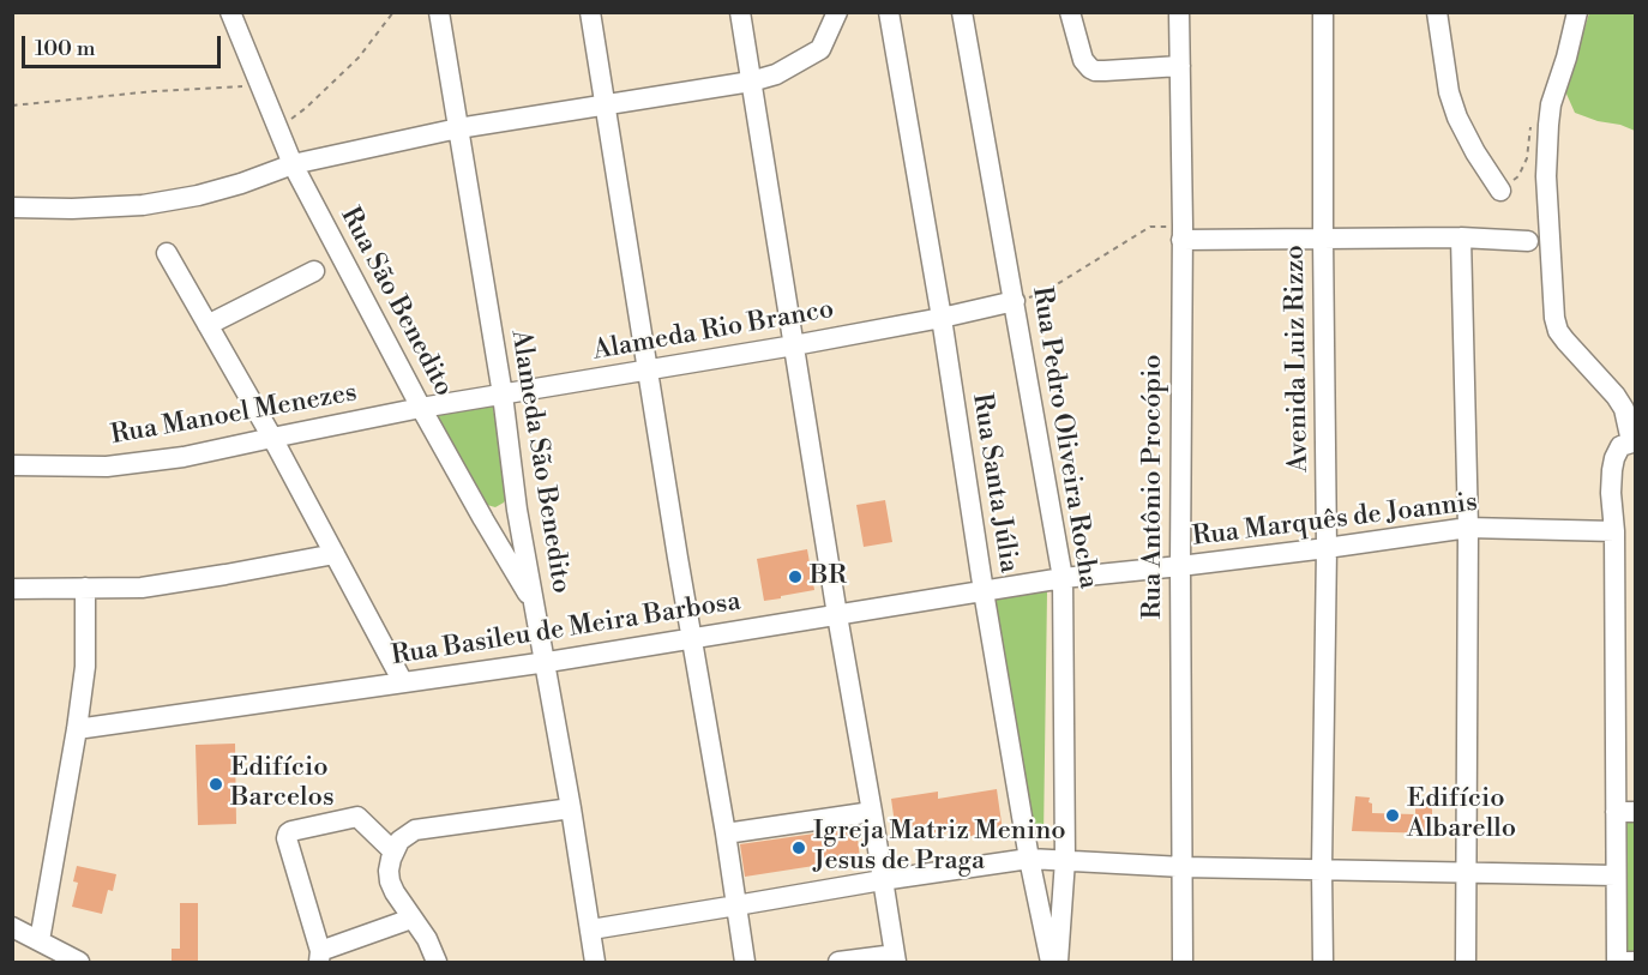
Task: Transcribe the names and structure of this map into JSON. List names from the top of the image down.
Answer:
{
  "streets": {
    "street": [
      "Rua São Benedito",
      "Alameda Rio Branco",
      "Avenida Luiz Rizzo",
      "Rua Manoel Menezes",
      "Rua Pedro Oliveira Rocha",
      "Alameda São Benedito",
      "Rua Santa Júlia",
      "Rua Antônio Procópio",
      "Rua Marquês de Joannis",
      "Rua Basileu de Meira Barbosa"
    ]
  },
  "crossings": [
    ["Rua São Benedito", "Alameda Rio Branco"],
    ["Rua São Benedito", "Rua Manoel Menezes"],
    ["Rua São Benedito", "Alameda São Benedito"],
    ["Alameda Rio Branco", "Rua Manoel Menezes"],
    ["Alameda Rio Branco", "Rua Pedro Oliveira Rocha"],
    ["Alameda Rio Branco", "Alameda São Benedito"],
    ["Alameda Rio Branco", "Rua Santa Júlia"],
    ["Avenida Luiz Rizzo", "Rua Marquês de Joannis"],
    ["Rua Pedro Oliveira Rocha", "Rua Marquês de Joannis"],
    ["Rua Pedro Oliveira Rocha", "Rua Basileu de Meira Barbosa"],
    ["Alameda São Benedito", "Rua Basileu de Meira Barbosa"],
    ["Rua Santa Júlia", "Rua Basileu de Meira Barbosa"],
    ["Rua Antônio Procópio", "Rua Marquês de Joannis"],
    ["Rua Marquês de Joannis", "Rua Basileu de Meira Barbosa"]
  ],
  "places": [
    "BR",
    "Edifício Barcelos",
    "Edifício Albarello",
    "Igreja Matriz Menino Jesus de Praga"
  ],
  "scale_bar": "100 m"
}
